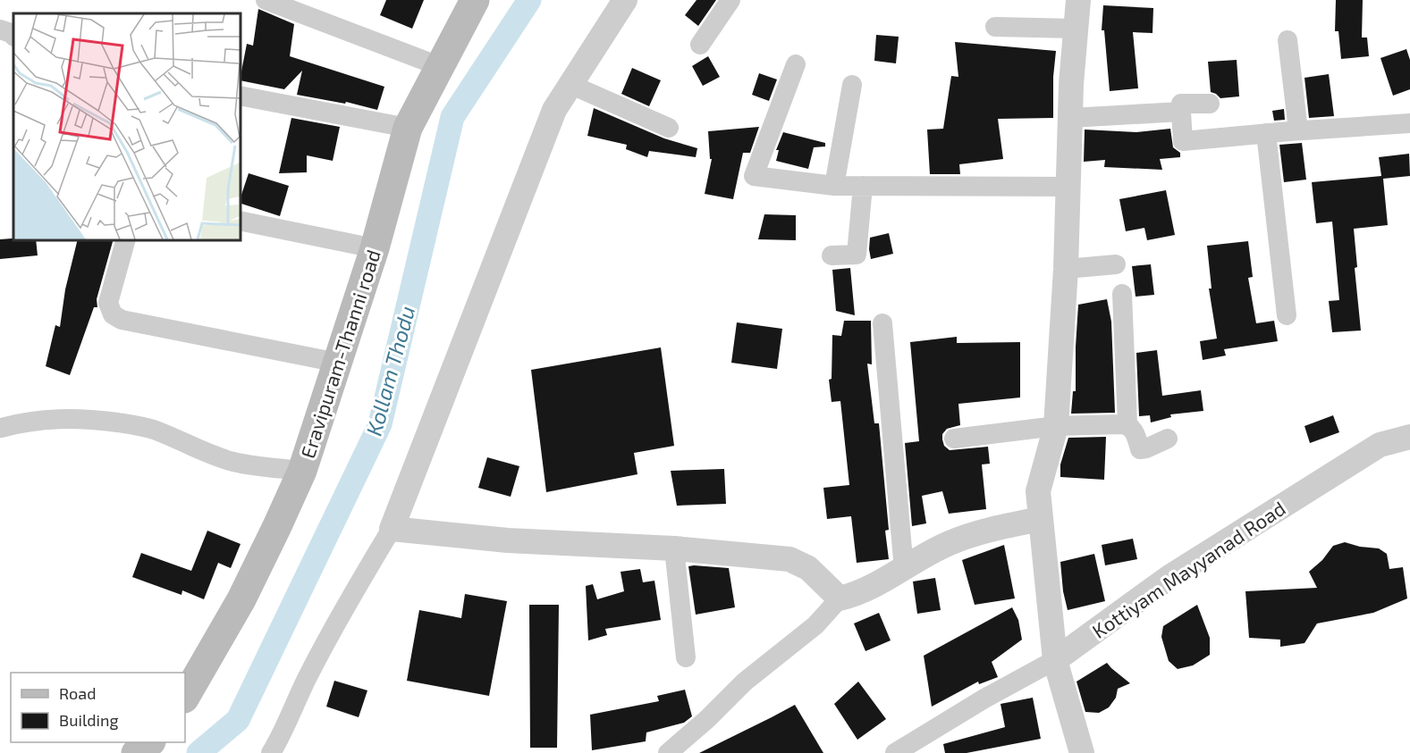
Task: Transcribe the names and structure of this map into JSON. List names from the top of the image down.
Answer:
{
  "streets": {
    "main road": ["Eravipuram-Thanni road"],
    "street": ["Kottiyam Mayyanad Road"]
  },
  "water": ["Kollam Thodu"],
  "legend": ["Road", "Building"]
}
